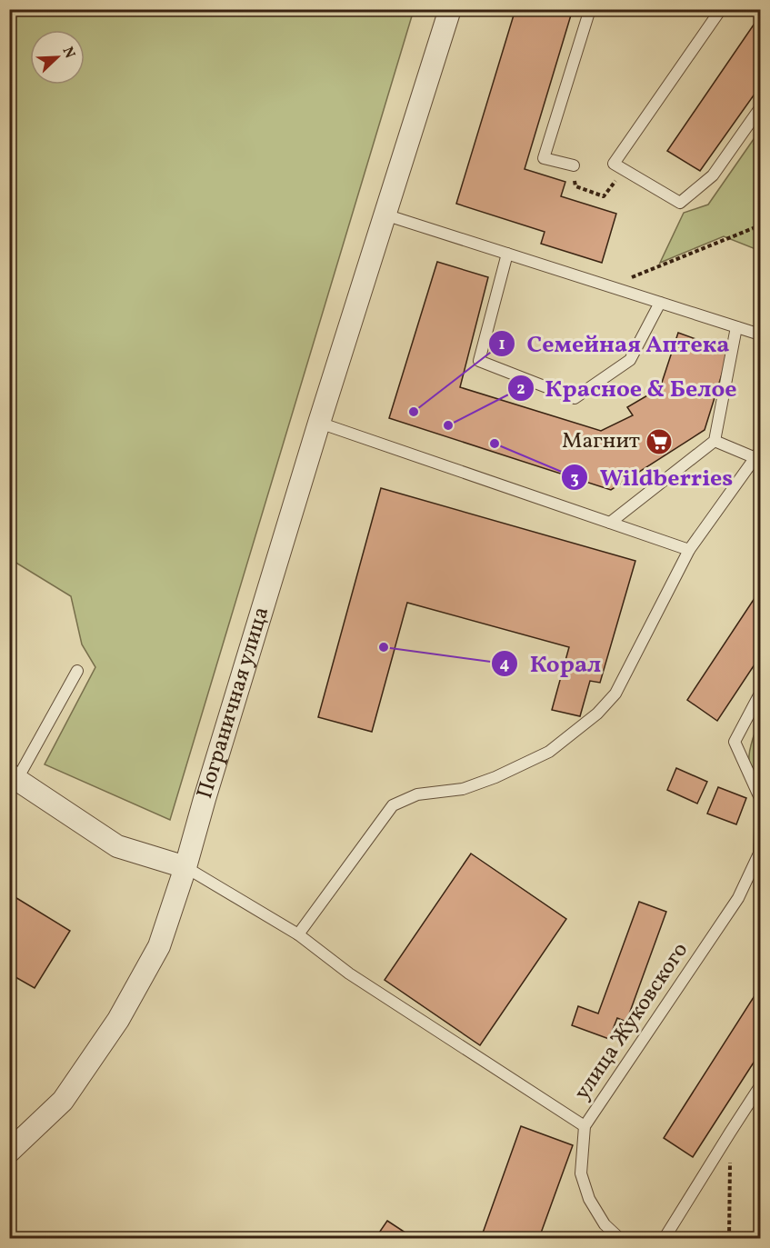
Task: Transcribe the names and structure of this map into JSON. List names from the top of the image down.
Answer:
{
  "streets": {
    "street": ["Пограничная улица"],
    "lane": ["улица Жуковского"]
  },
  "places": {
    "other": [
      "Семейная Аптека",
      "Красное & Белое",
      "Wildberries",
      "Корал"
    ],
    "supermarket": ["Магнит"]
  },
  "north": "top right"
}
